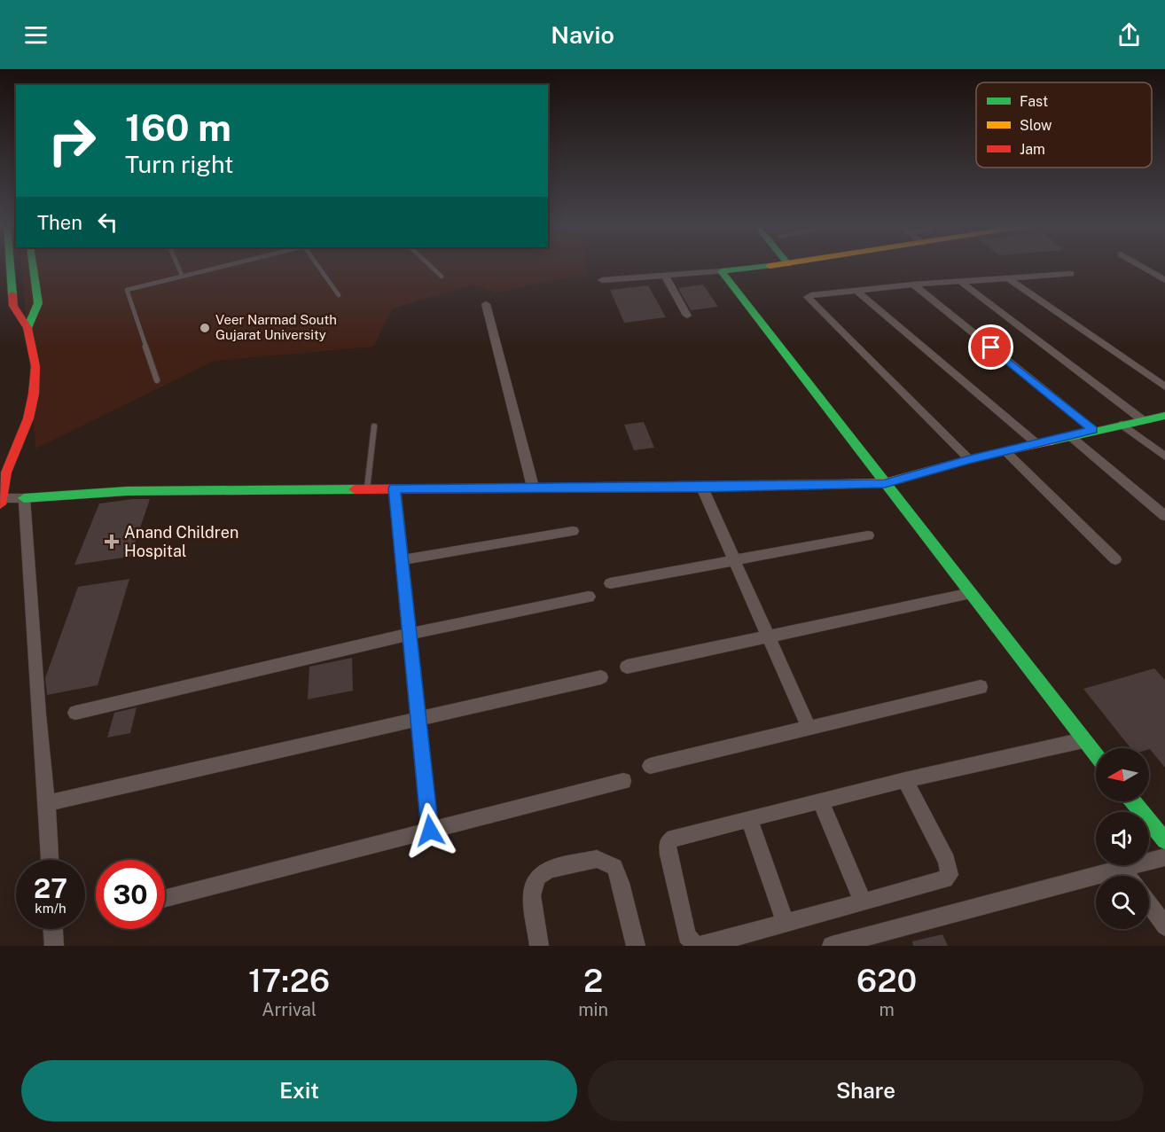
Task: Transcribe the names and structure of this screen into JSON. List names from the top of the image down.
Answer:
{
  "places": {
    "other": ["Veer Narmad South Gujarat University"],
    "health": ["Anand Children Hospital"]
  },
  "legend": ["Fast", "Slow", "Jam"],
  "north": "left",
  "page": {
    "header": "Navio",
    "turn": ["160 m", "Turn right"],
    "then": "Then",
    "speed": "27 km/h",
    "limit": "30",
    "eta": [
      "17:26",
      "Arrival",
      "2",
      "min",
      "620",
      "m"
    ],
    "buttons": ["Exit", "Share"]
  }
}
